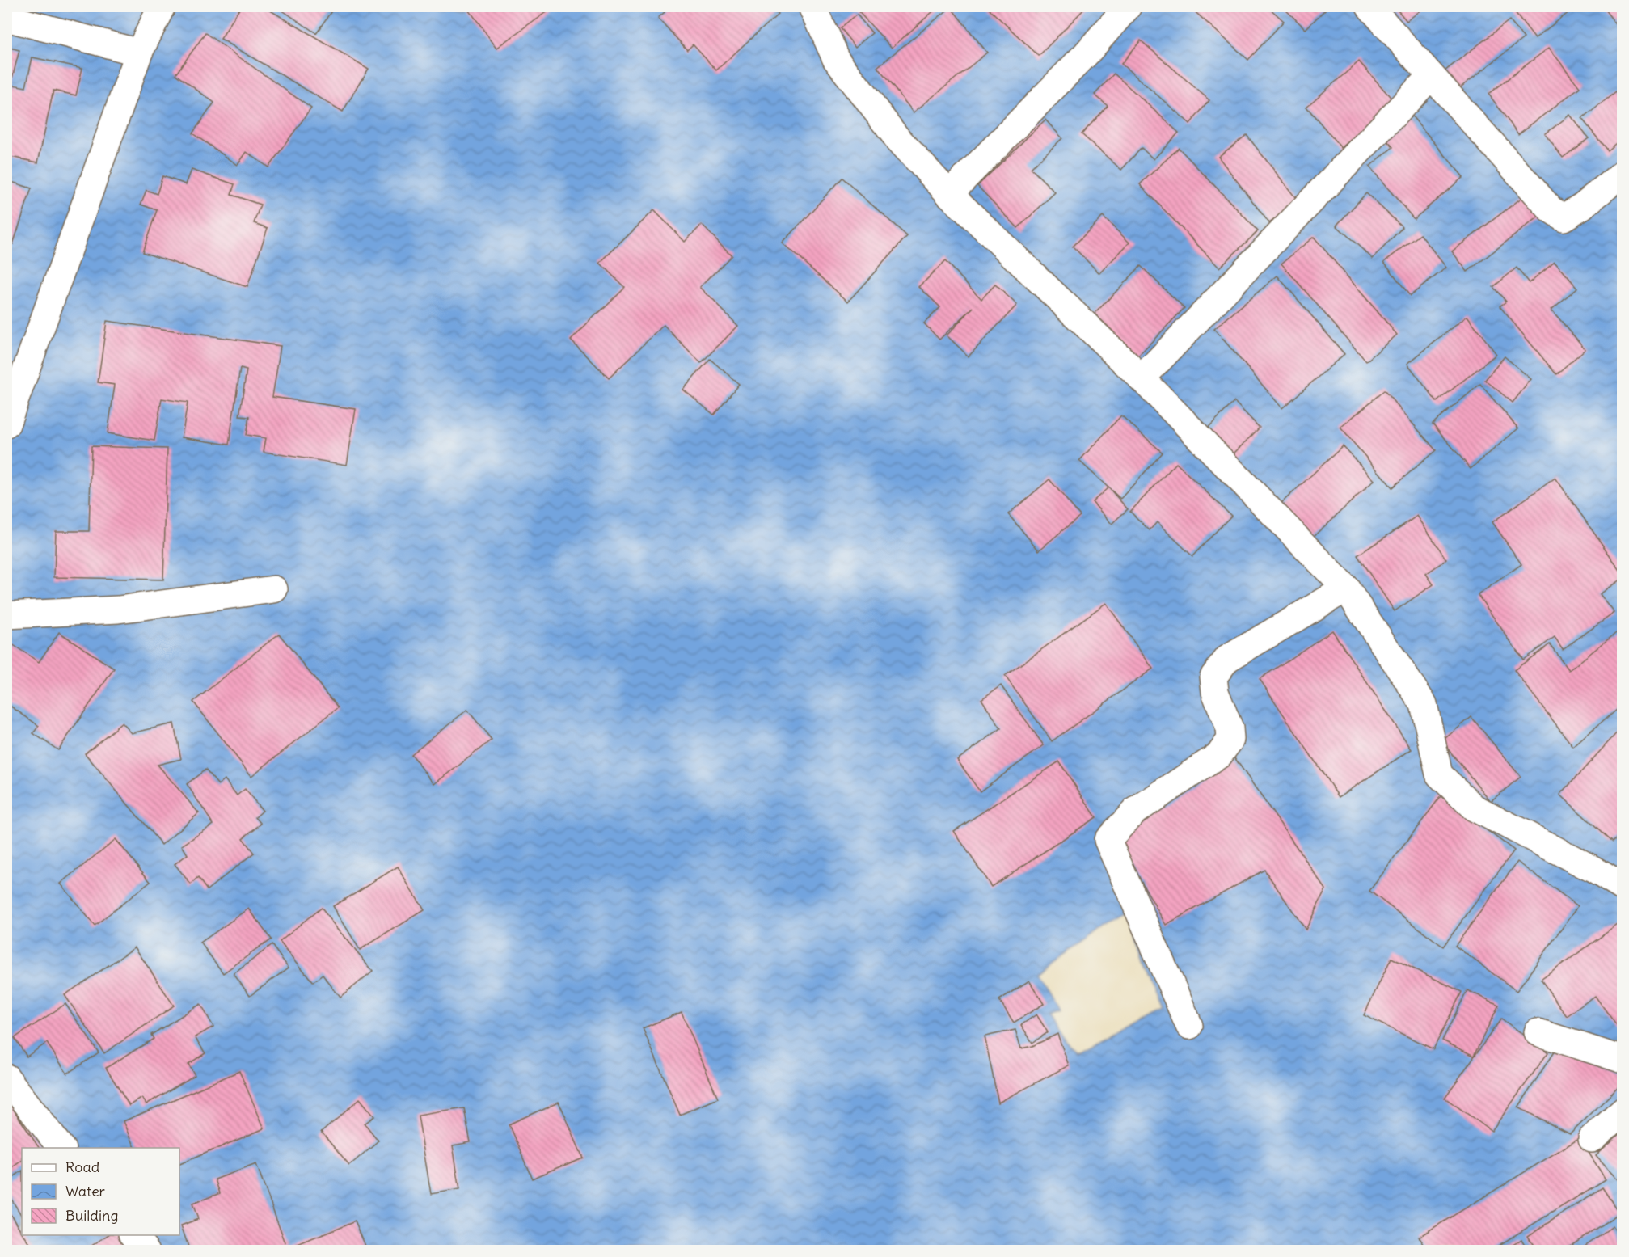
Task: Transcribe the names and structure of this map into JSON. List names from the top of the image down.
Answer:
{
  "legend": ["Road", "Water", "Building"]
}
